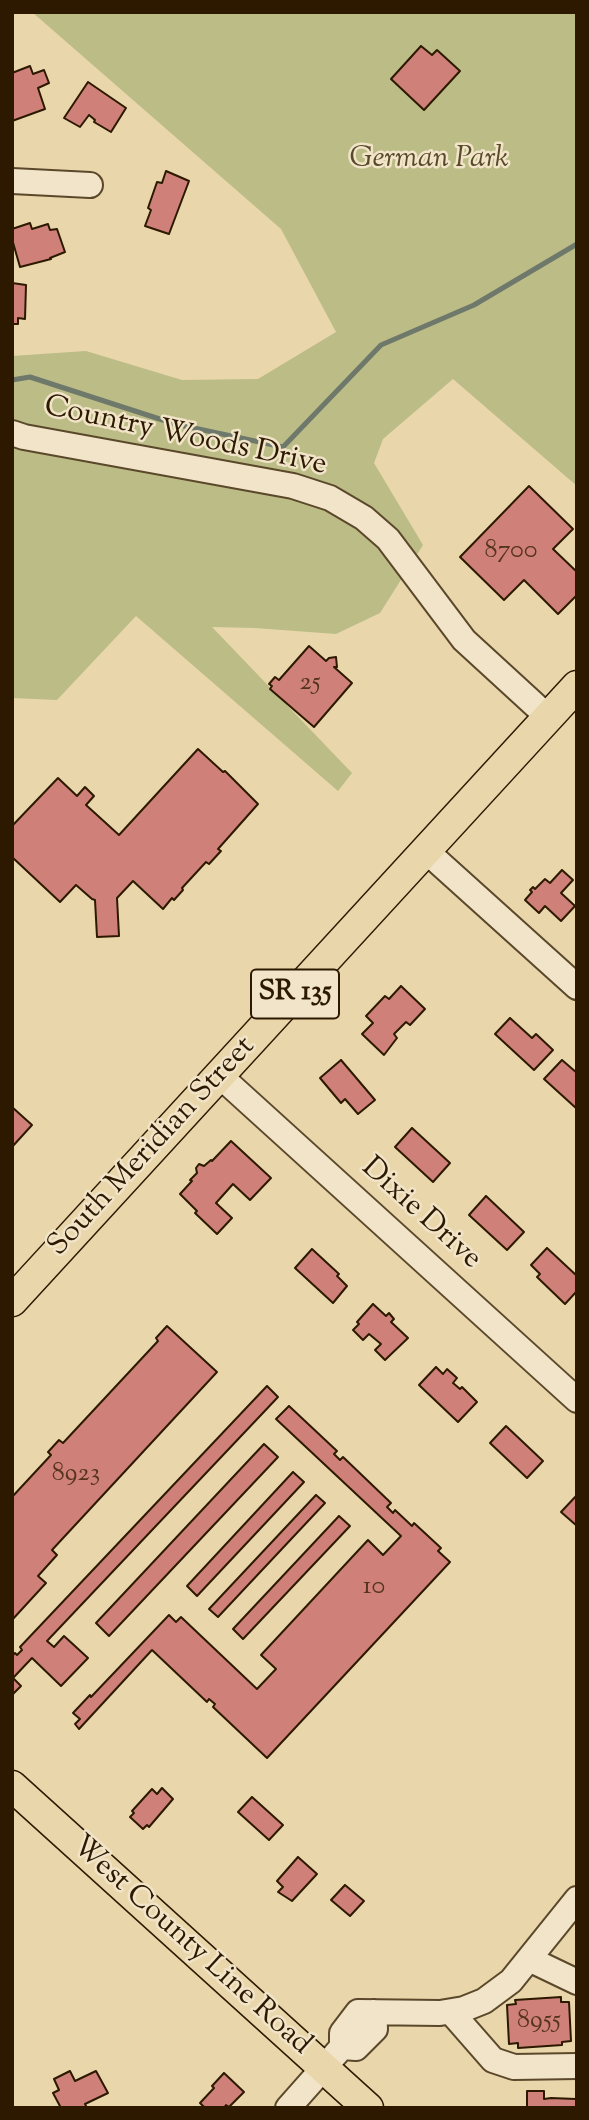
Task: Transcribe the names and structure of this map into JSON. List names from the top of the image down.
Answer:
{
  "streets": {
    "main road": ["SR 135", "South Meridian Street", "West County Line Road"],
    "street": ["Country Woods Drive", "Dixie Drive"]
  },
  "crossings": [
    ["Country Woods Drive", "South Meridian Street"],
    ["South Meridian Street", "Dixie Drive"]
  ],
  "parks": ["German Park"],
  "house_numbers": [
    "8700",
    "25",
    "8923",
    "10",
    "8955"
  ]
}
